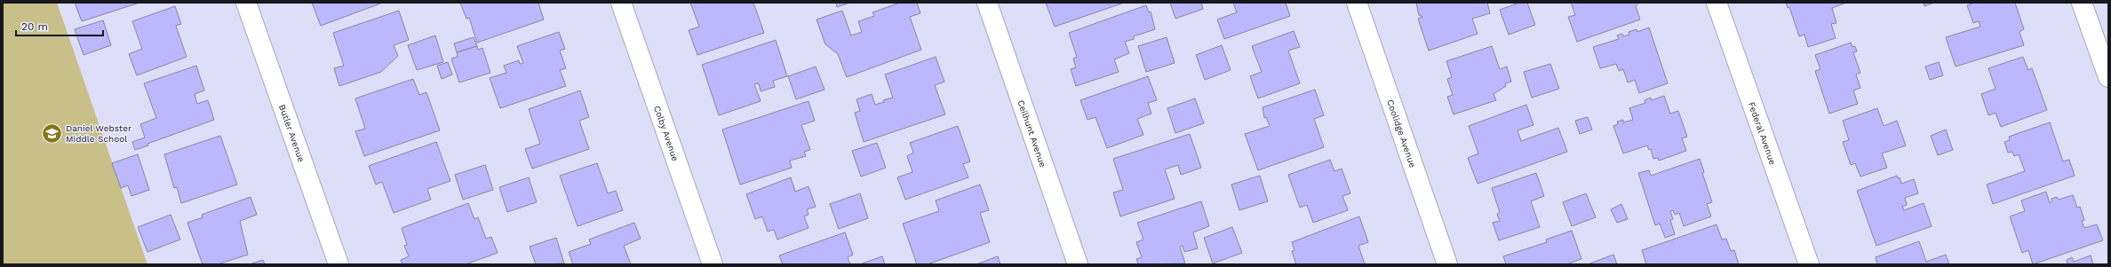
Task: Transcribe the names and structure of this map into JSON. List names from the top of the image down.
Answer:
{
  "streets": {
    "street": [
      "Butler Avenue",
      "Colby Avenue",
      "Ceilhunt Avenue",
      "Coolidge Avenue",
      "Federal Avenue"
    ]
  },
  "places": {
    "school or university": ["Daniel Webster Middle School"]
  },
  "scale_bar": "20 m"
}
